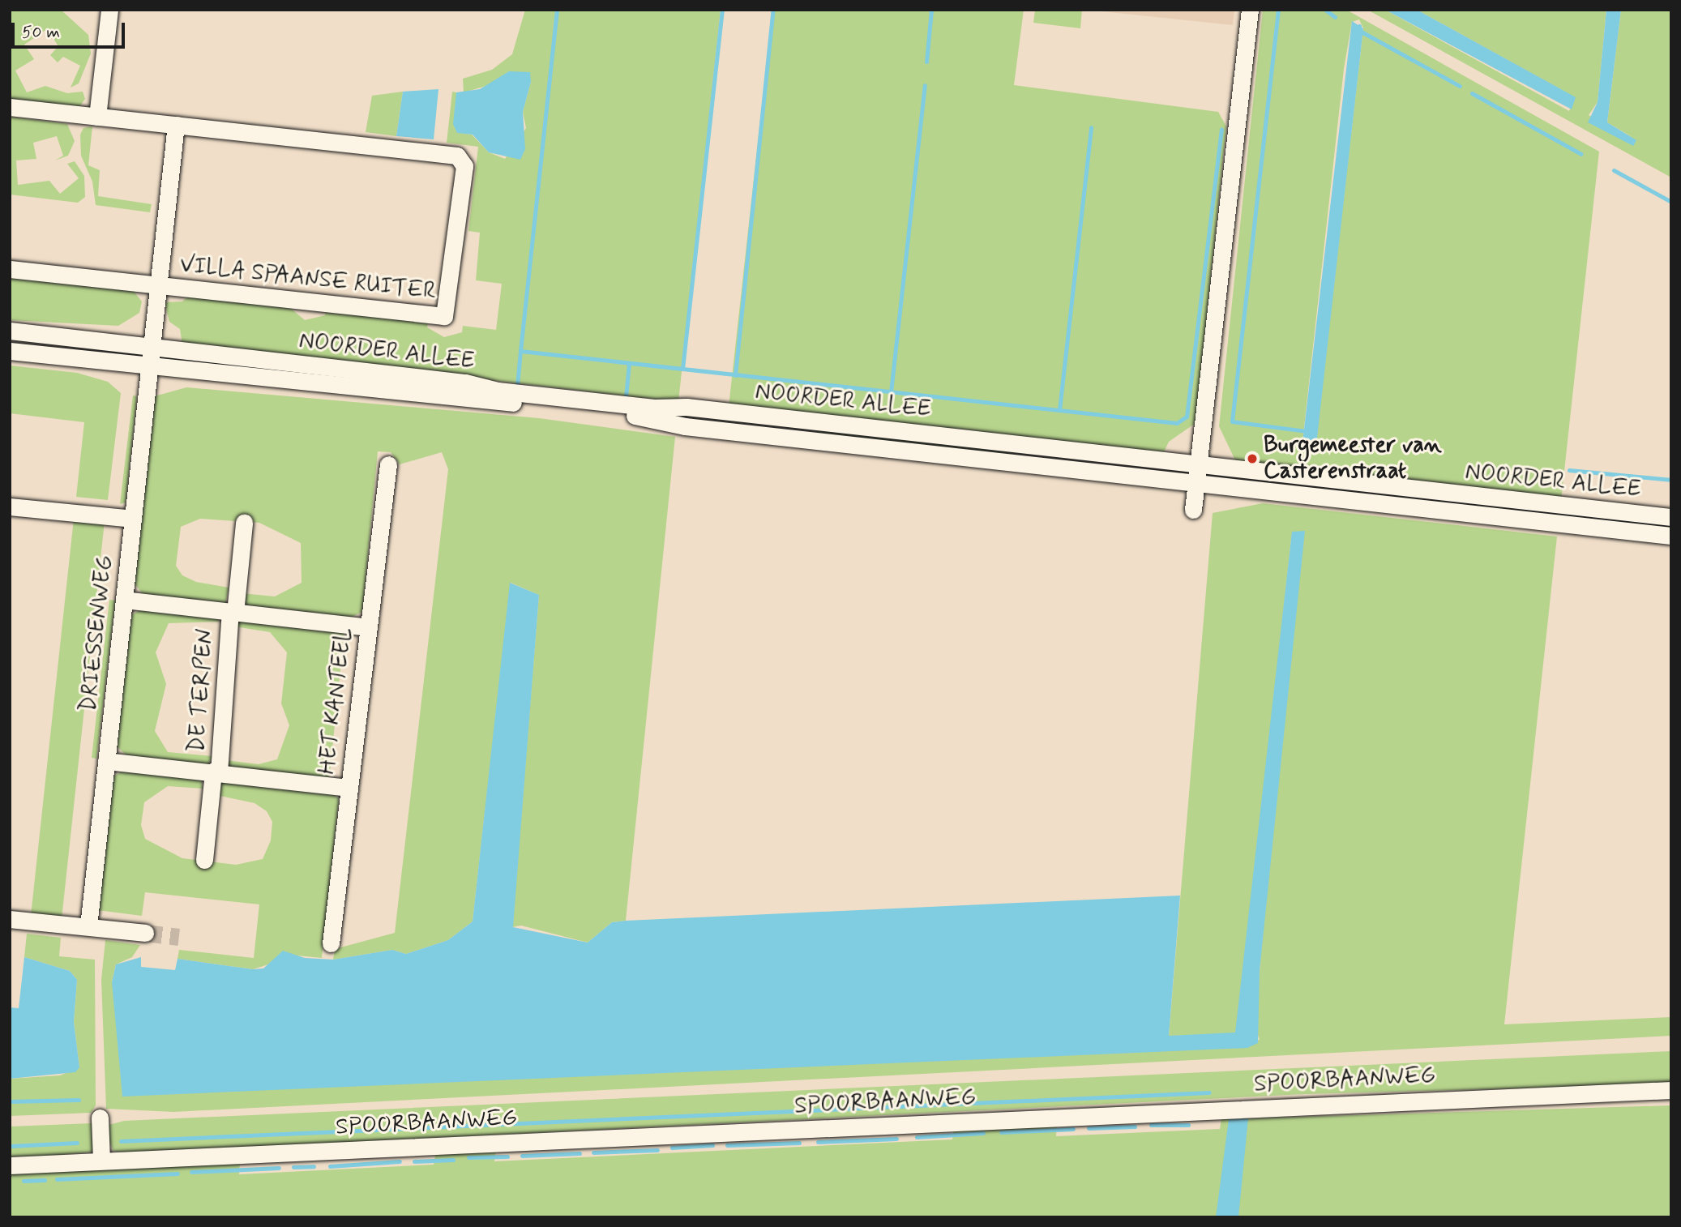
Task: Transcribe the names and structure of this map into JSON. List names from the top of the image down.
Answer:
{
  "streets": {
    "street": [
      "VILLA SPAANSE RUITER",
      "NOORDER ALLEE",
      "DRIESSENWEG",
      "DE TERPEN",
      "HET KANTEEL",
      "SPOORBAANWEG"
    ]
  },
  "crossings": [
    ["VILLA SPAANSE RUITER", "DRIESSENWEG"],
    ["NOORDER ALLEE", "DRIESSENWEG"],
    ["DRIESSENWEG", "DE TERPEN"],
    ["DE TERPEN", "HET KANTEEL"]
  ],
  "places": ["Burgemeester van Casterenstraat"],
  "scale_bar": "50 m"
}
